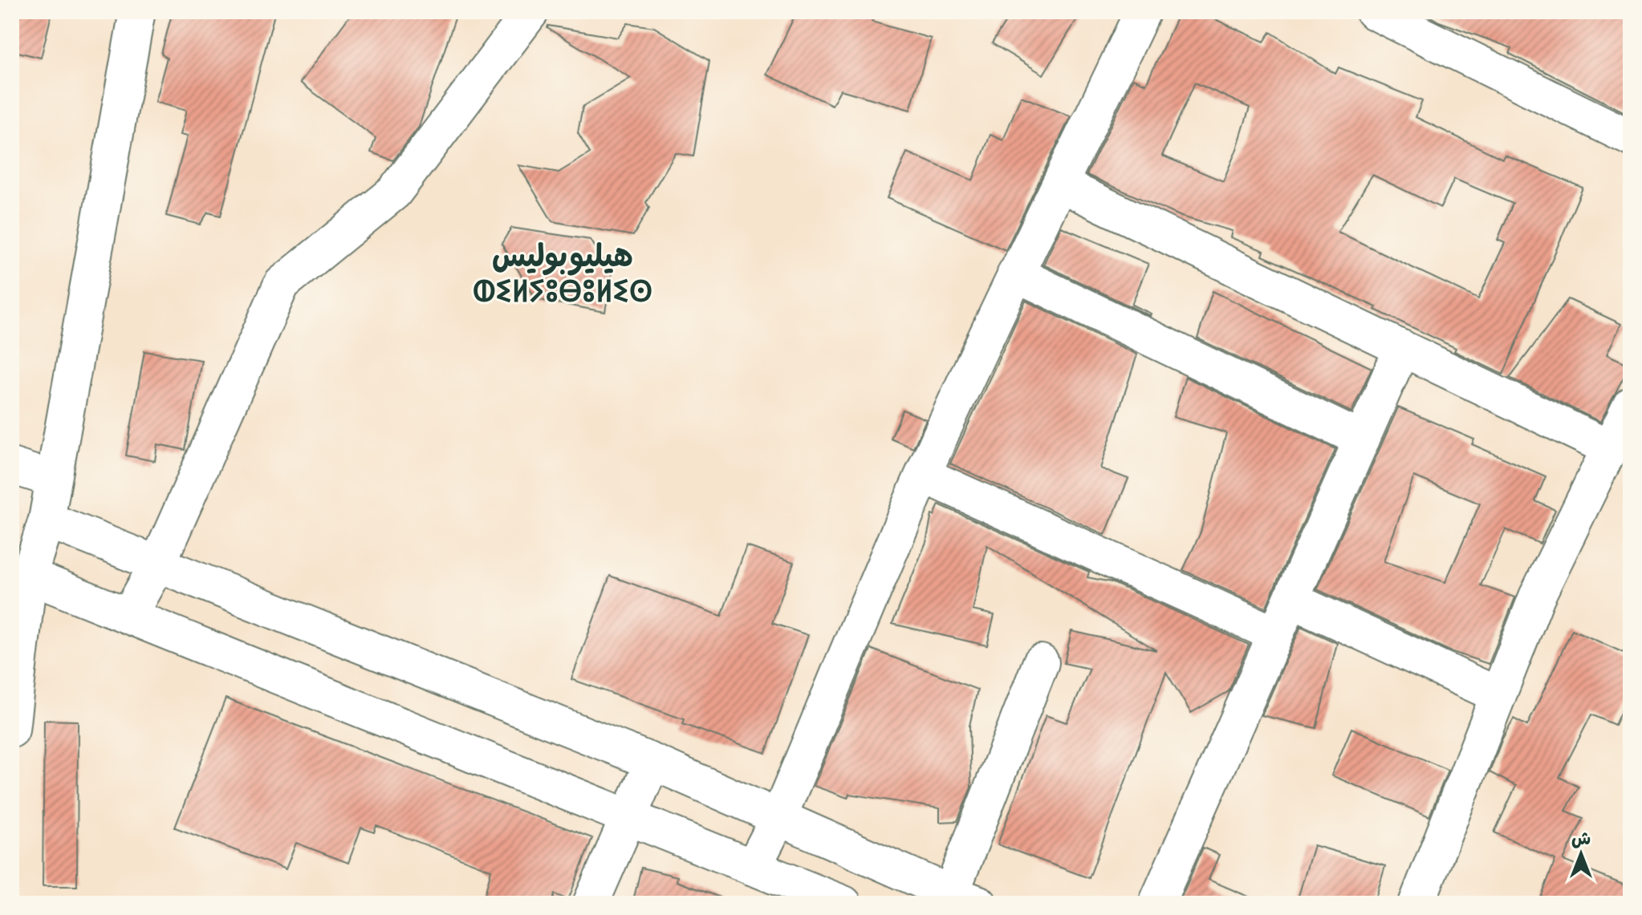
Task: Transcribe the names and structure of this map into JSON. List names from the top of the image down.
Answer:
{
  "districts": ["ھيليوبوليس ⵀⵉⵍⵢⵓⴱⵓⵍⵉⵙ"],
  "north": "top"
}
